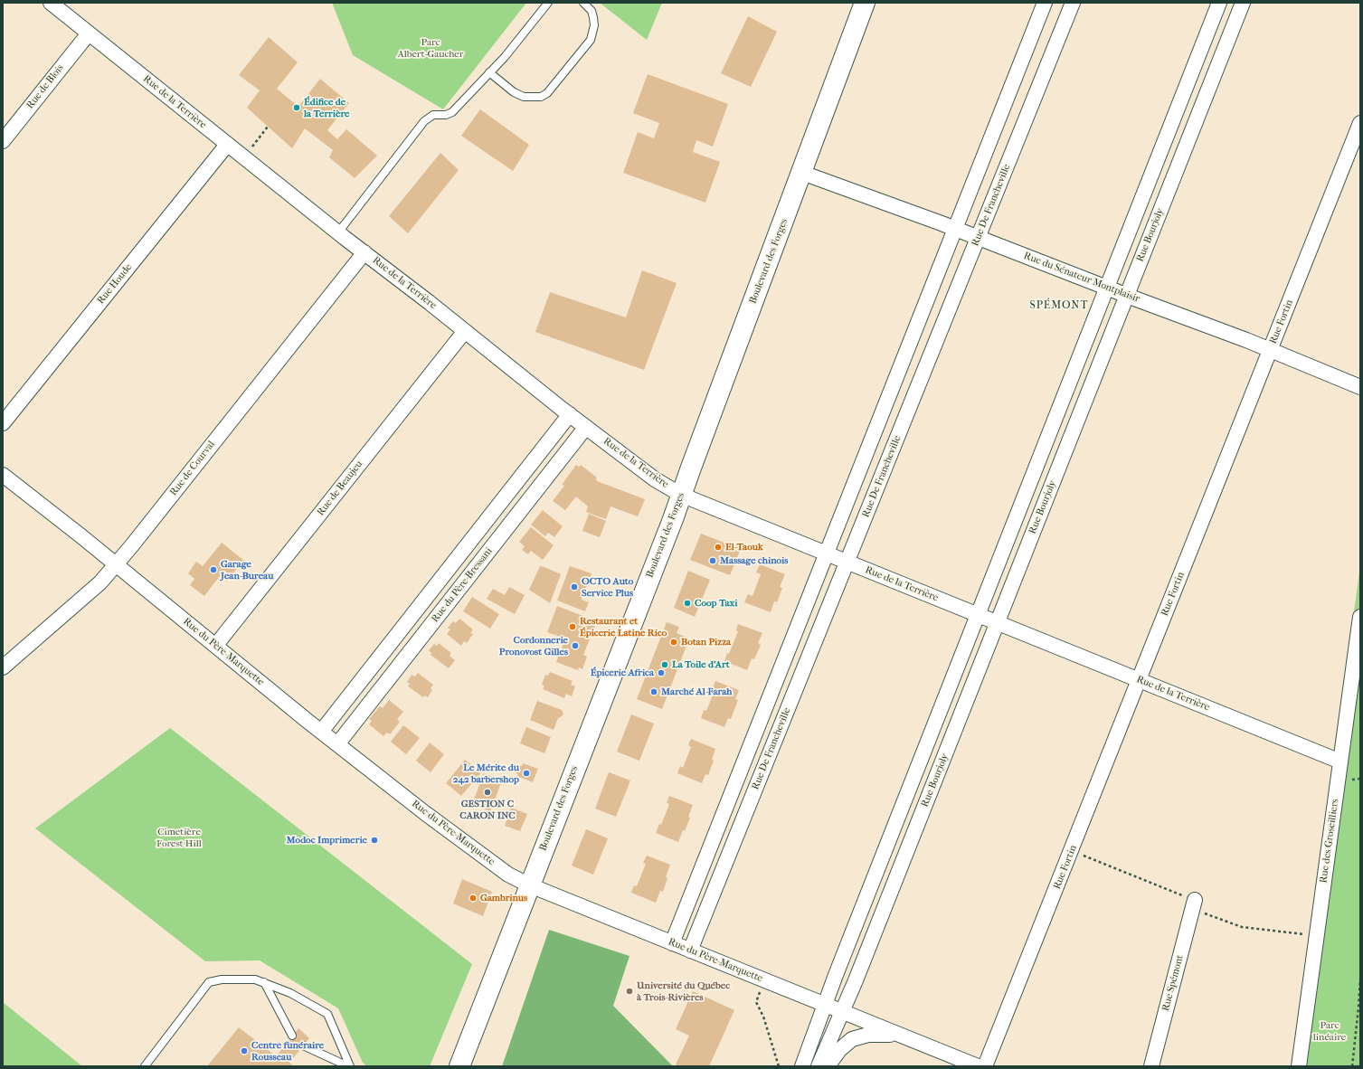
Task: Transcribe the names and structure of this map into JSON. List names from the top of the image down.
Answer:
{
  "streets": {
    "main road": ["Boulevard des Forges"],
    "street": [
      "Rue de Blois",
      "Rue de la Terrière",
      "Rue De Francheville",
      "Rue Bourjoly",
      "Rue du Sénateur Montplaisir",
      "Rue Houde",
      "Rue Fortin",
      "Rue de Courval",
      "Rue de Beaujeu",
      "Rue du Père-Bressani",
      "Rue du Père-Marquette",
      "Rue des Groseilliers",
      "Rue Spémont"
    ]
  },
  "crossings": [
    ["Rue de Blois", "Rue de la Terrière"],
    ["Rue de la Terrière", "Rue De Francheville"],
    ["Rue de la Terrière", "Rue Bourjoly"],
    ["Rue de la Terrière", "Boulevard des Forges"],
    ["Rue de la Terrière", "Rue Houde"],
    ["Rue de la Terrière", "Rue Fortin"],
    ["Rue de la Terrière", "Rue de Courval"],
    ["Rue de la Terrière", "Rue de Beaujeu"],
    ["Rue de la Terrière", "Rue du Père-Bressani"],
    ["Rue de la Terrière", "Rue des Groseilliers"],
    ["Rue De Francheville", "Rue du Sénateur Montplaisir"],
    ["Rue De Francheville", "Rue du Père-Marquette"],
    ["Rue Bourjoly", "Rue du Sénateur Montplaisir"],
    ["Rue Bourjoly", "Rue du Père-Marquette"],
    ["Boulevard des Forges", "Rue du Sénateur Montplaisir"],
    ["Boulevard des Forges", "Rue du Père-Marquette"],
    ["Rue du Sénateur Montplaisir", "Rue Fortin"],
    ["Rue de Courval", "Rue du Père-Marquette"],
    ["Rue de Beaujeu", "Rue du Père-Marquette"],
    ["Rue du Père-Bressani", "Rue du Père-Marquette"]
  ],
  "districts": ["SPÉMONT"],
  "parks": ["Parc Albert-Gaucher", "Cimetière Forest Hill", "Parc linéaire"],
  "places": [
    "Édifice de la Terrière",
    "El-Taouk",
    "Massage chinois",
    "Garage Jean-Bureau",
    "OCTO Auto Service Plus",
    "Coop Taxi",
    "Restaurant et Épicerie Latine Rico",
    "Botan Pizza",
    "Cordonnerie Pronovost Gilles",
    "La Toile d'Art",
    "Épicerie Africa",
    "Marché Al-Farah",
    "Le Mérite du 242 barbershop",
    "GESTION C CARON INC",
    "Modoc Imprimerie",
    "Gambrinus",
    "Université du Québec à Trois-Rivières",
    "Centre funéraire Rousseau"
  ]
}
